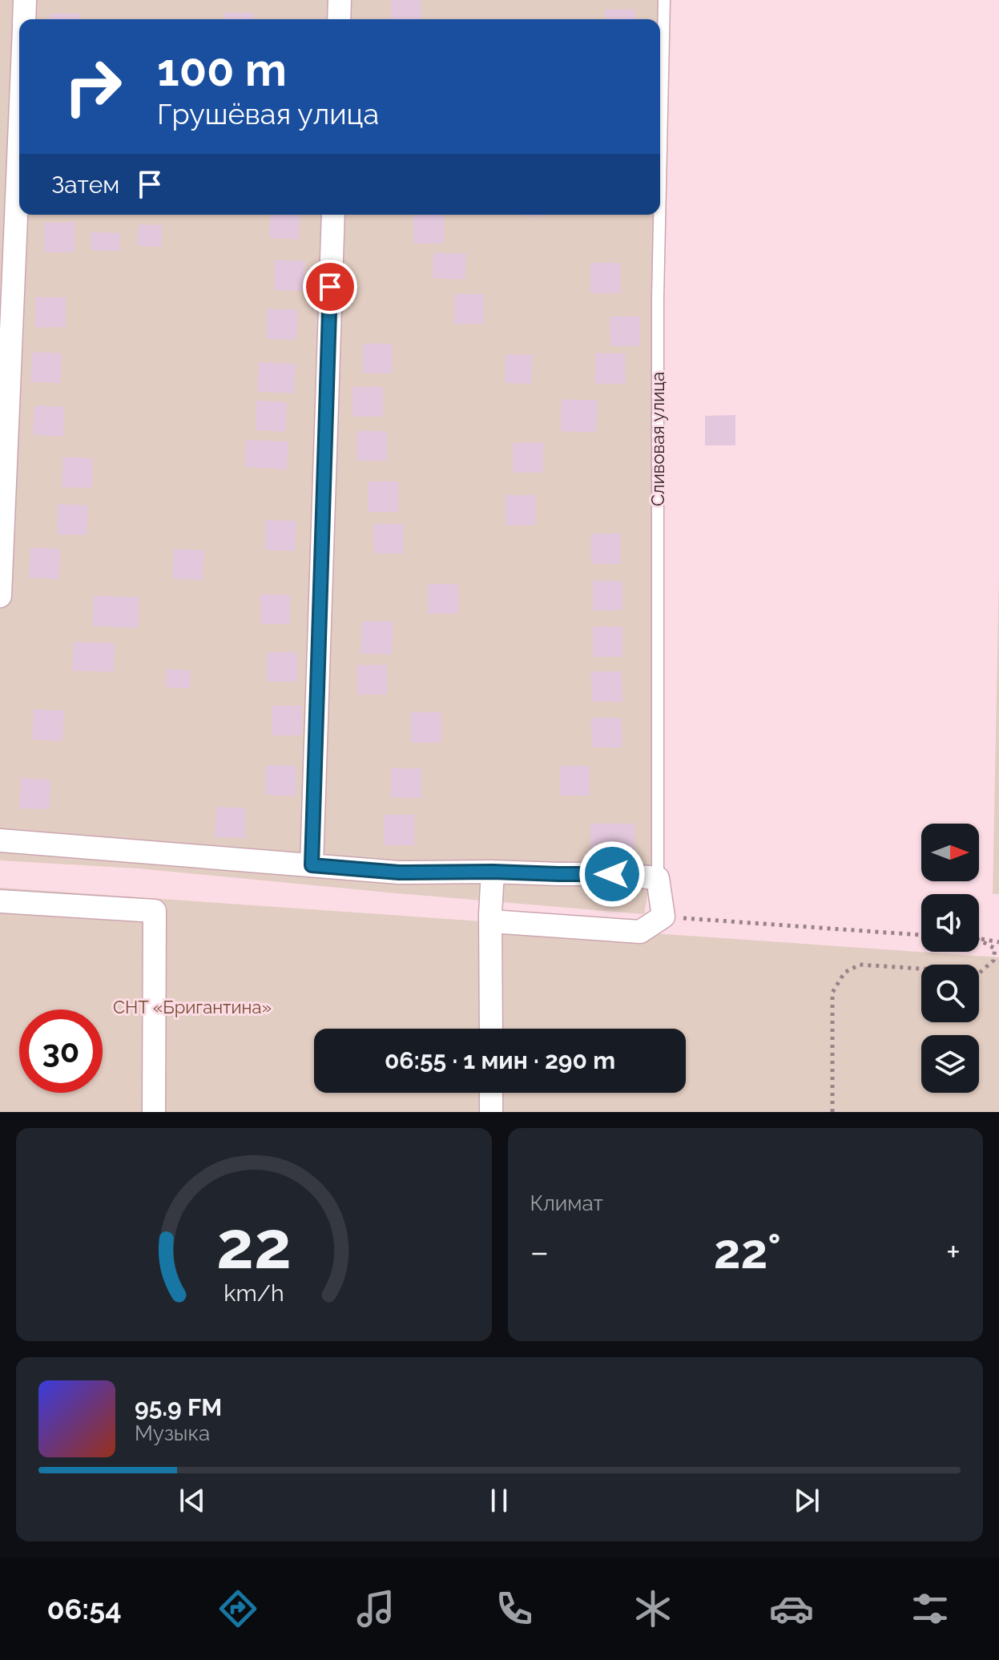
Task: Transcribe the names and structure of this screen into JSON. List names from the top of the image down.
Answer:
{
  "streets": {
    "lane": ["Сливовая улица"]
  },
  "parks": ["СНТ «Бригантина»"],
  "north": "right",
  "page": {
    "turn": ["100 m", "Грушёвая улица"],
    "then": "Затем",
    "limit": "30",
    "trip": "06:55 · 1 мин · 290 m",
    "tile": "Климат",
    "heat": ["−", "22°", "+"],
    "song": ["95.9 FM", "Музыка"],
    "tabs": "06:54",
    "gauge": ["22", "km/h"]
  }
}
